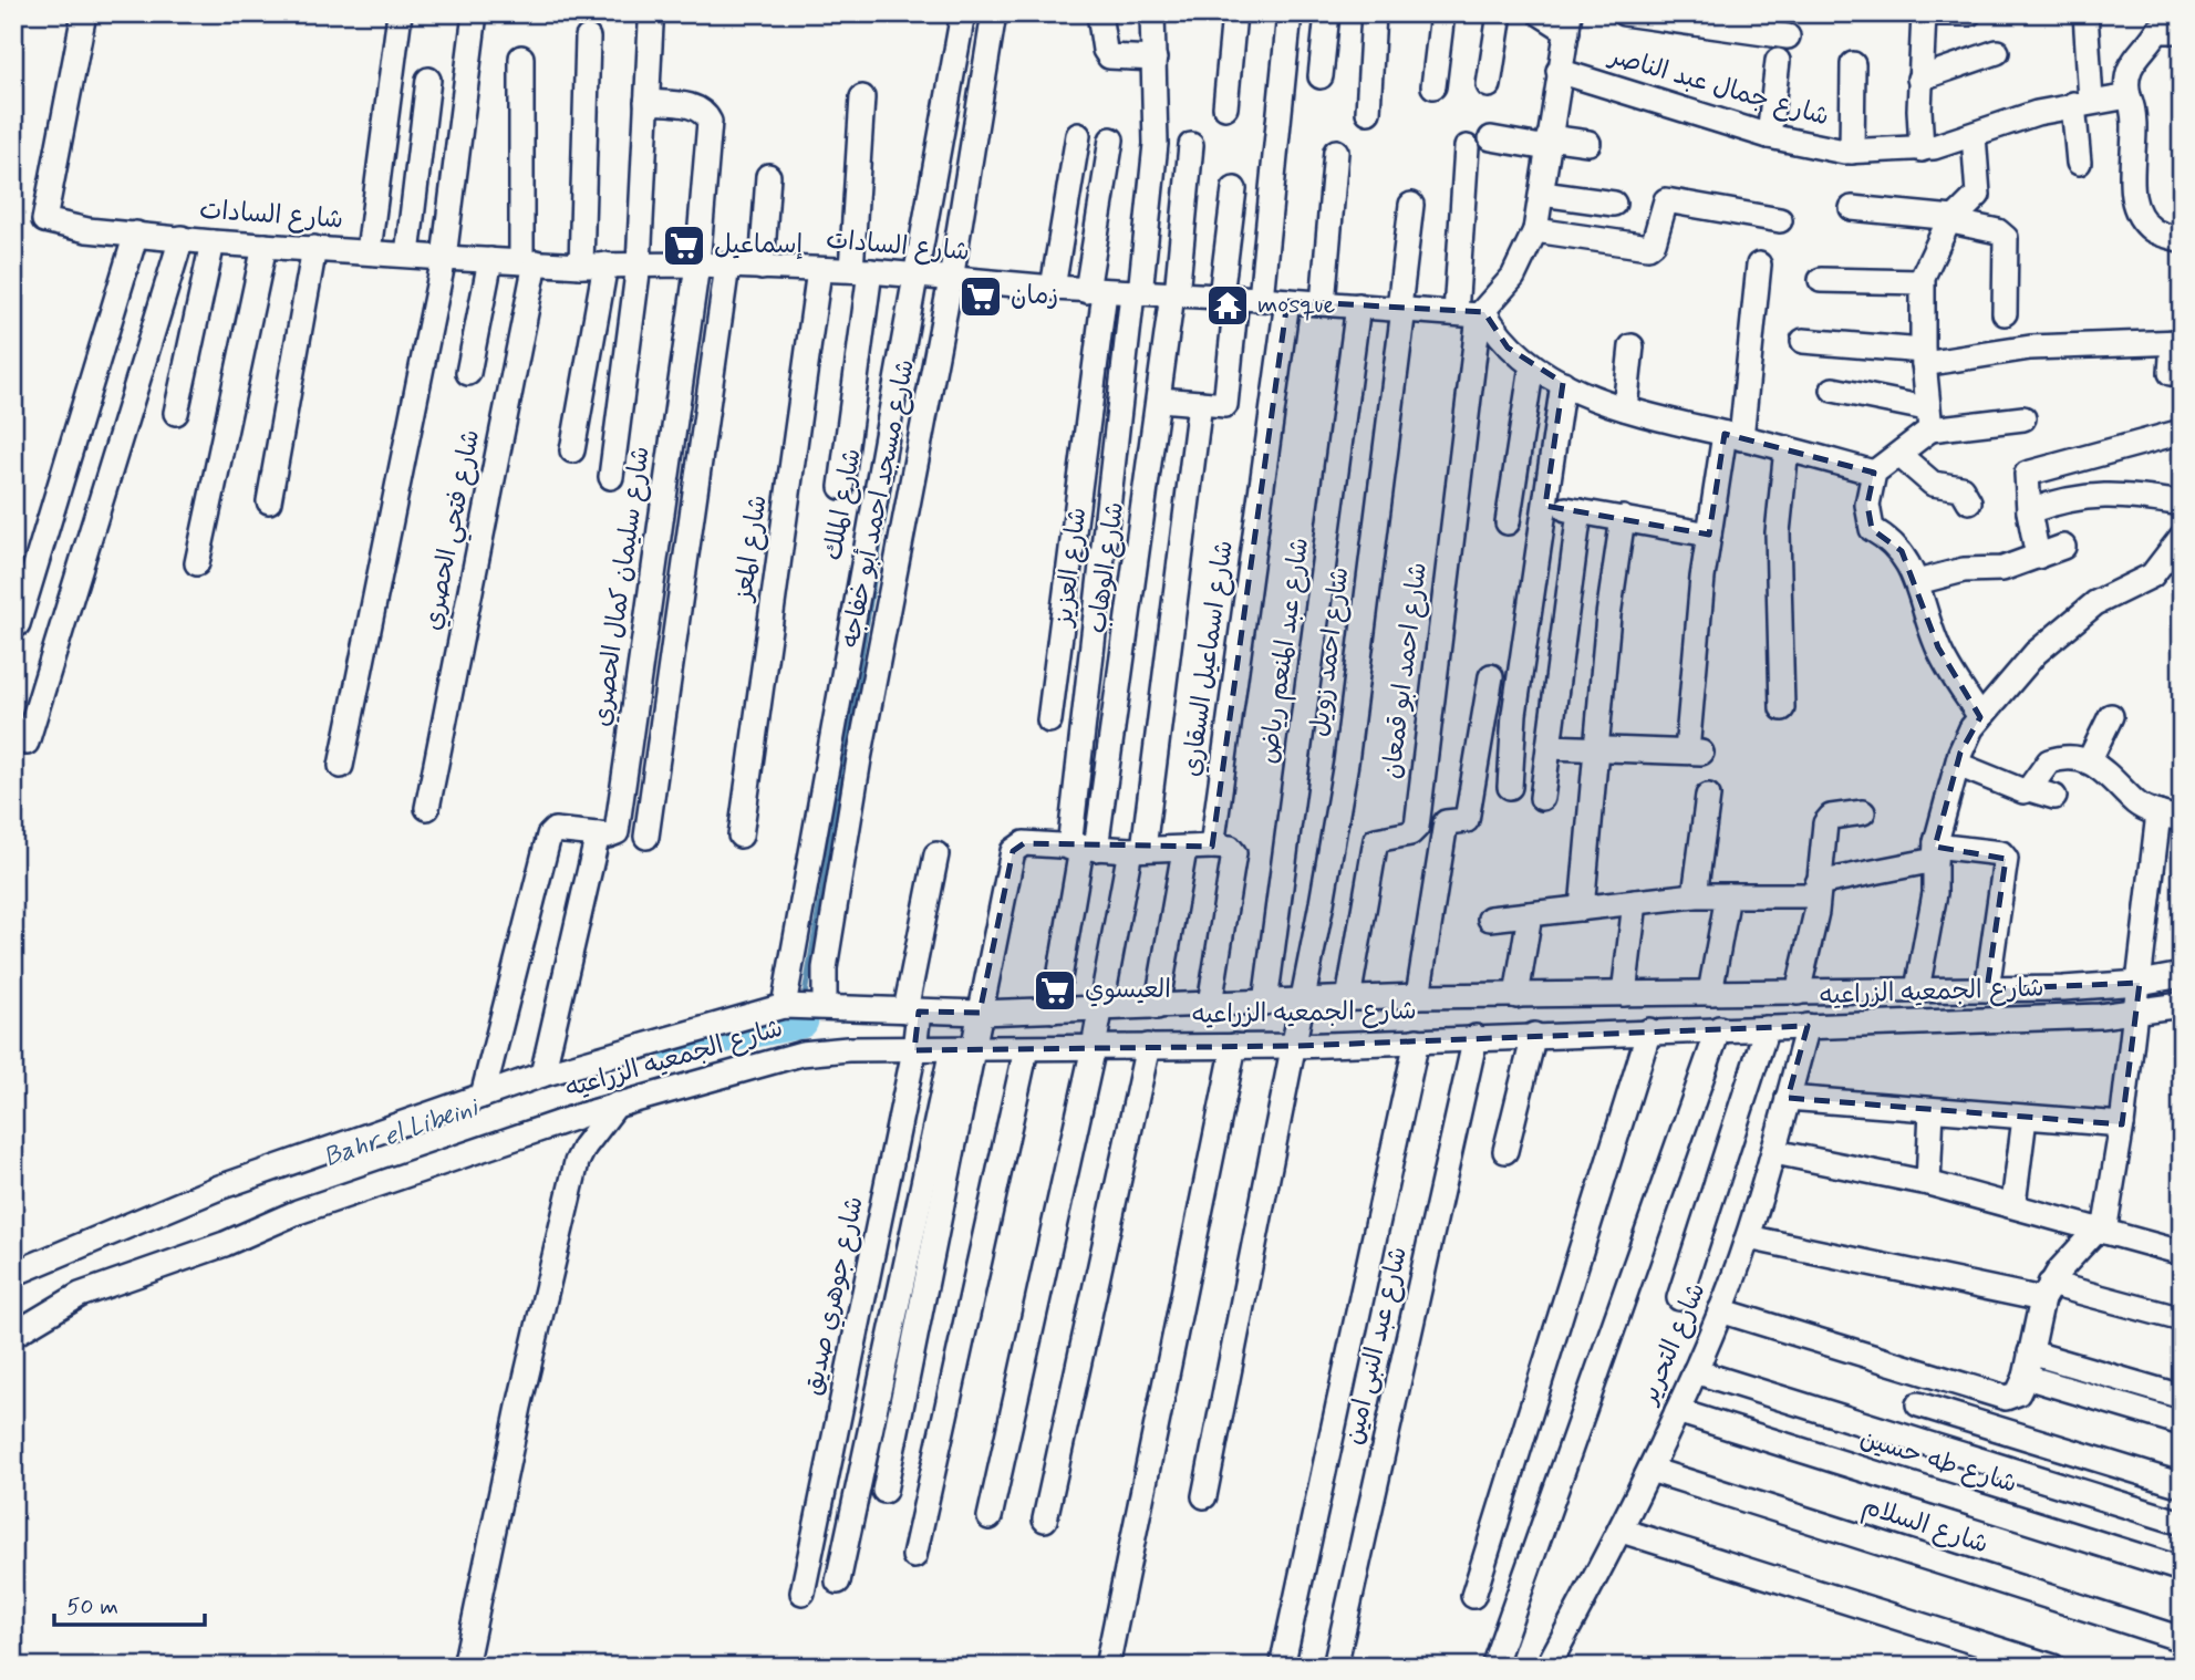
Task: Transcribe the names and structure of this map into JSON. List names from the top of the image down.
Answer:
{
  "streets": {
    "street": [
      "شارع جمال عبد الناصر",
      "شارع السادات",
      "شارع مسجد احمد أبو خفاجه",
      "شارع الملك",
      "شارع فتحي الحصري",
      "شارع المعز",
      "شارع العزيز",
      "شارع الوهاب",
      "شارع سليمان كمال الحصري",
      "شارع عبد المنعم رياض",
      "شارع احمد زويل",
      "شارع اسماعيل السقاري",
      "شارع احمد ابو قمعان",
      "شارع الجمعيه الزراعيه",
      "شارع جوهري صديق",
      "شارع التحرير",
      "شارع عبد النبى امين",
      "شارع طه حسين",
      "شارع السلام"
    ]
  },
  "crossings": [
    ["شارع السادات", "شارع مسجد احمد أبو خفاجه"],
    ["شارع السادات", "شارع الملك"],
    ["شارع السادات", "شارع فتحي الحصري"],
    ["شارع السادات", "شارع المعز"],
    ["شارع السادات", "شارع العزيز"],
    ["شارع السادات", "شارع الوهاب"],
    ["شارع السادات", "شارع سليمان كمال الحصري"],
    ["شارع السادات", "شارع عبد المنعم رياض"],
    ["شارع السادات", "شارع احمد زويل"],
    ["شارع السادات", "شارع اسماعيل السقاري"],
    ["شارع السادات", "شارع احمد ابو قمعان"],
    ["شارع مسجد احمد أبو خفاجه", "شارع الملك"],
    ["شارع مسجد احمد أبو خفاجه", "شارع الجمعيه الزراعيه"],
    ["شارع الملك", "شارع الجمعيه الزراعيه"],
    ["شارع العزيز", "شارع الوهاب"],
    ["شارع العزيز", "شارع الجمعيه الزراعيه"],
    ["شارع عبد المنعم رياض", "شارع الجمعيه الزراعيه"],
    ["شارع احمد زويل", "شارع الجمعيه الزراعيه"],
    ["شارع احمد ابو قمعان", "شارع الجمعيه الزراعيه"],
    ["شارع الجمعيه الزراعيه", "شارع جوهري صديق"],
    ["شارع الجمعيه الزراعيه", "شارع التحرير"],
    ["شارع الجمعيه الزراعيه", "شارع عبد النبى امين"],
    ["شارع التحرير", "شارع طه حسين"],
    ["شارع التحرير", "شارع السلام"]
  ],
  "water": ["Bahr el Libeini"],
  "places": {
    "supermarket": ["إسماعيل", "زمان", "العيسوي"],
    "temple": ["mosque"]
  },
  "scale_bar": "50 m"
}
